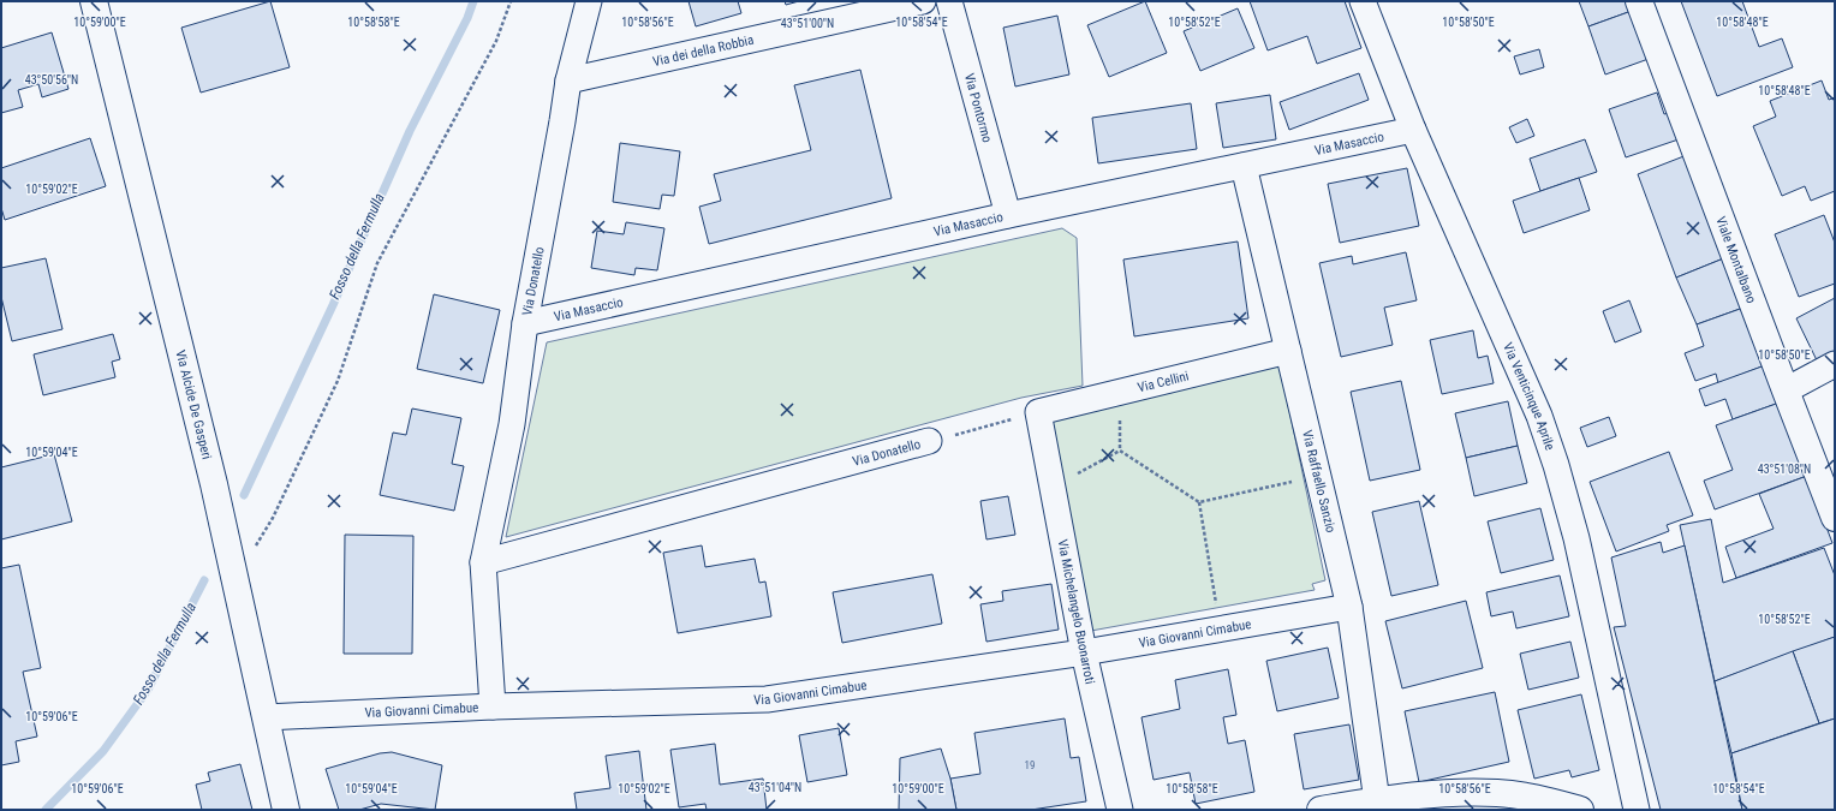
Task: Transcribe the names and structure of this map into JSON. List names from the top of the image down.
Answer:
{
  "streets": {
    "street": [
      "Via dei della Robbia",
      "Via Pontormo",
      "Via Masaccio",
      "Viale Montalbano",
      "Via Donatello",
      "Via Cellini",
      "Via Venticinque Aprile",
      "Via Alcide De Gasperi",
      "Via Raffaello Sanzio",
      "Via Michelangelo Buonarroti",
      "Via Giovanni Cimabue"
    ]
  },
  "crossings": [
    ["Via dei della Robbia", "Via Donatello"],
    ["Via Pontormo", "Via Masaccio"],
    ["Via Masaccio", "Via Donatello"],
    ["Via Masaccio", "Via Venticinque Aprile"],
    ["Via Masaccio", "Via Raffaello Sanzio"],
    ["Via Donatello", "Via Giovanni Cimabue"],
    ["Via Cellini", "Via Raffaello Sanzio"],
    ["Via Cellini", "Via Michelangelo Buonarroti"],
    ["Via Alcide De Gasperi", "Via Giovanni Cimabue"],
    ["Via Raffaello Sanzio", "Via Giovanni Cimabue"],
    ["Via Michelangelo Buonarroti", "Via Giovanni Cimabue"]
  ],
  "water": ["Fosso della Fermulla"],
  "house_numbers": ["19"],
  "coordinates": [
    "10°58'48\"E",
    "10°59'00\"E",
    "10°58'58\"E",
    "10°58'56\"E",
    "10°58'54\"E",
    "10°58'52\"E",
    "10°58'50\"E",
    "43°51'00\"N",
    "43°50'56\"N",
    "10°59'02\"E",
    "10°59'04\"E",
    "43°51'08\"N",
    "10°59'06\"E",
    "43°51'04\"N"
  ]
}
